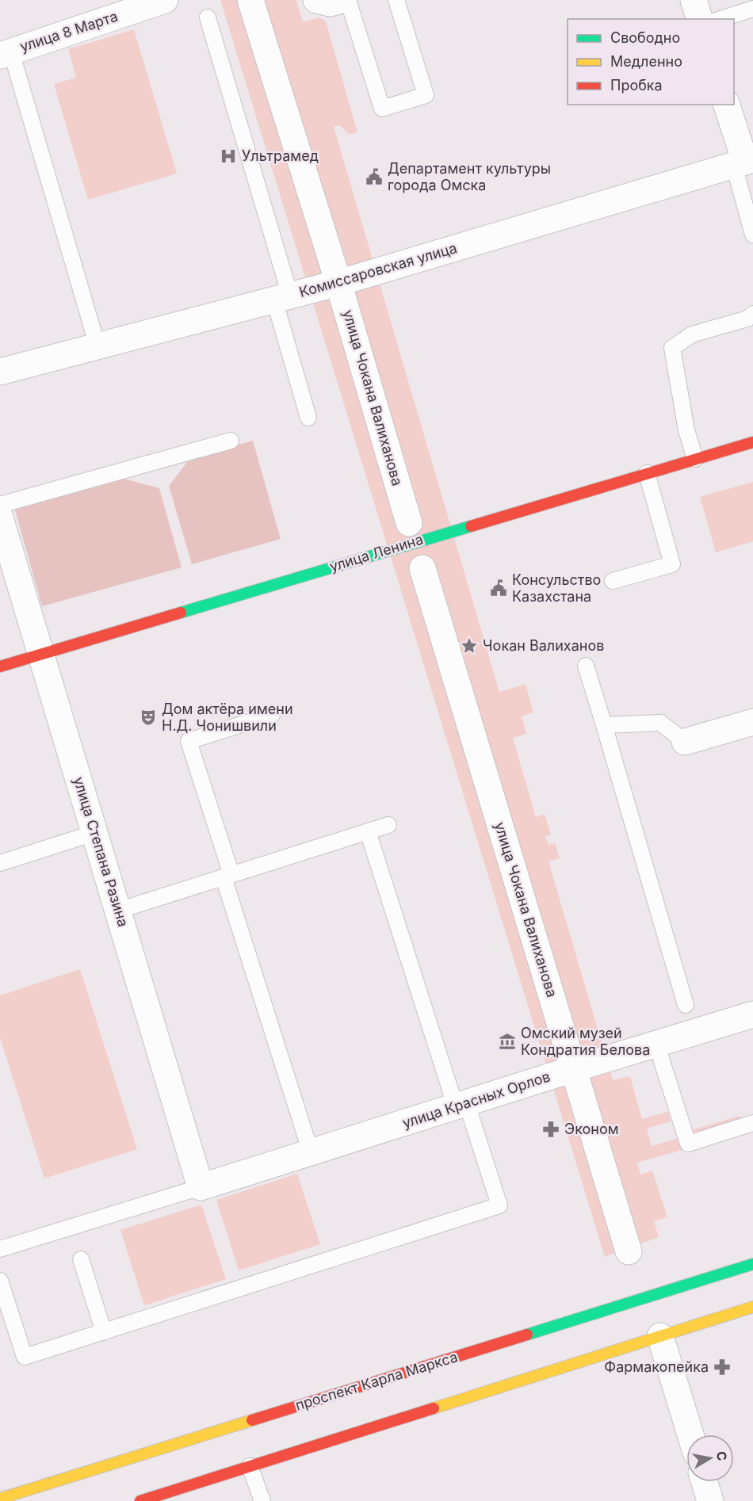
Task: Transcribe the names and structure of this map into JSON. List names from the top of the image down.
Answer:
{
  "streets": {
    "main road": ["улица Ленина", "проспект Карла Маркса"],
    "street": [
      "улица 8 Марта",
      "Комиссаровская улица",
      "улица Чокана Валиханова",
      "улица Степана Разина",
      "улица Красных Орлов"
    ]
  },
  "crossings": [
    ["Комиссаровская улица", "улица Чокана Валиханова"],
    ["улица Чокана Валиханова", "улица Красных Орлов"],
    ["улица Ленина", "улица Степана Разина"],
    ["улица Степана Разина", "улица Красных Орлов"]
  ],
  "places": {
    "hospital": ["Ультрамед"],
    "public building": ["Департамент культуры города Омска", "Консульство Казахстана"],
    "place": ["Чокан Валиханов"],
    "theatre": ["Дом актёра имени Н.Д. Чонишвили"],
    "museum": ["Омский музей Кондратия Белова"],
    "pharmacy": ["Эконом", "Фармакопейка"]
  },
  "legend": ["Свободно", "Медленно", "Пробка"],
  "north": "right"
}
